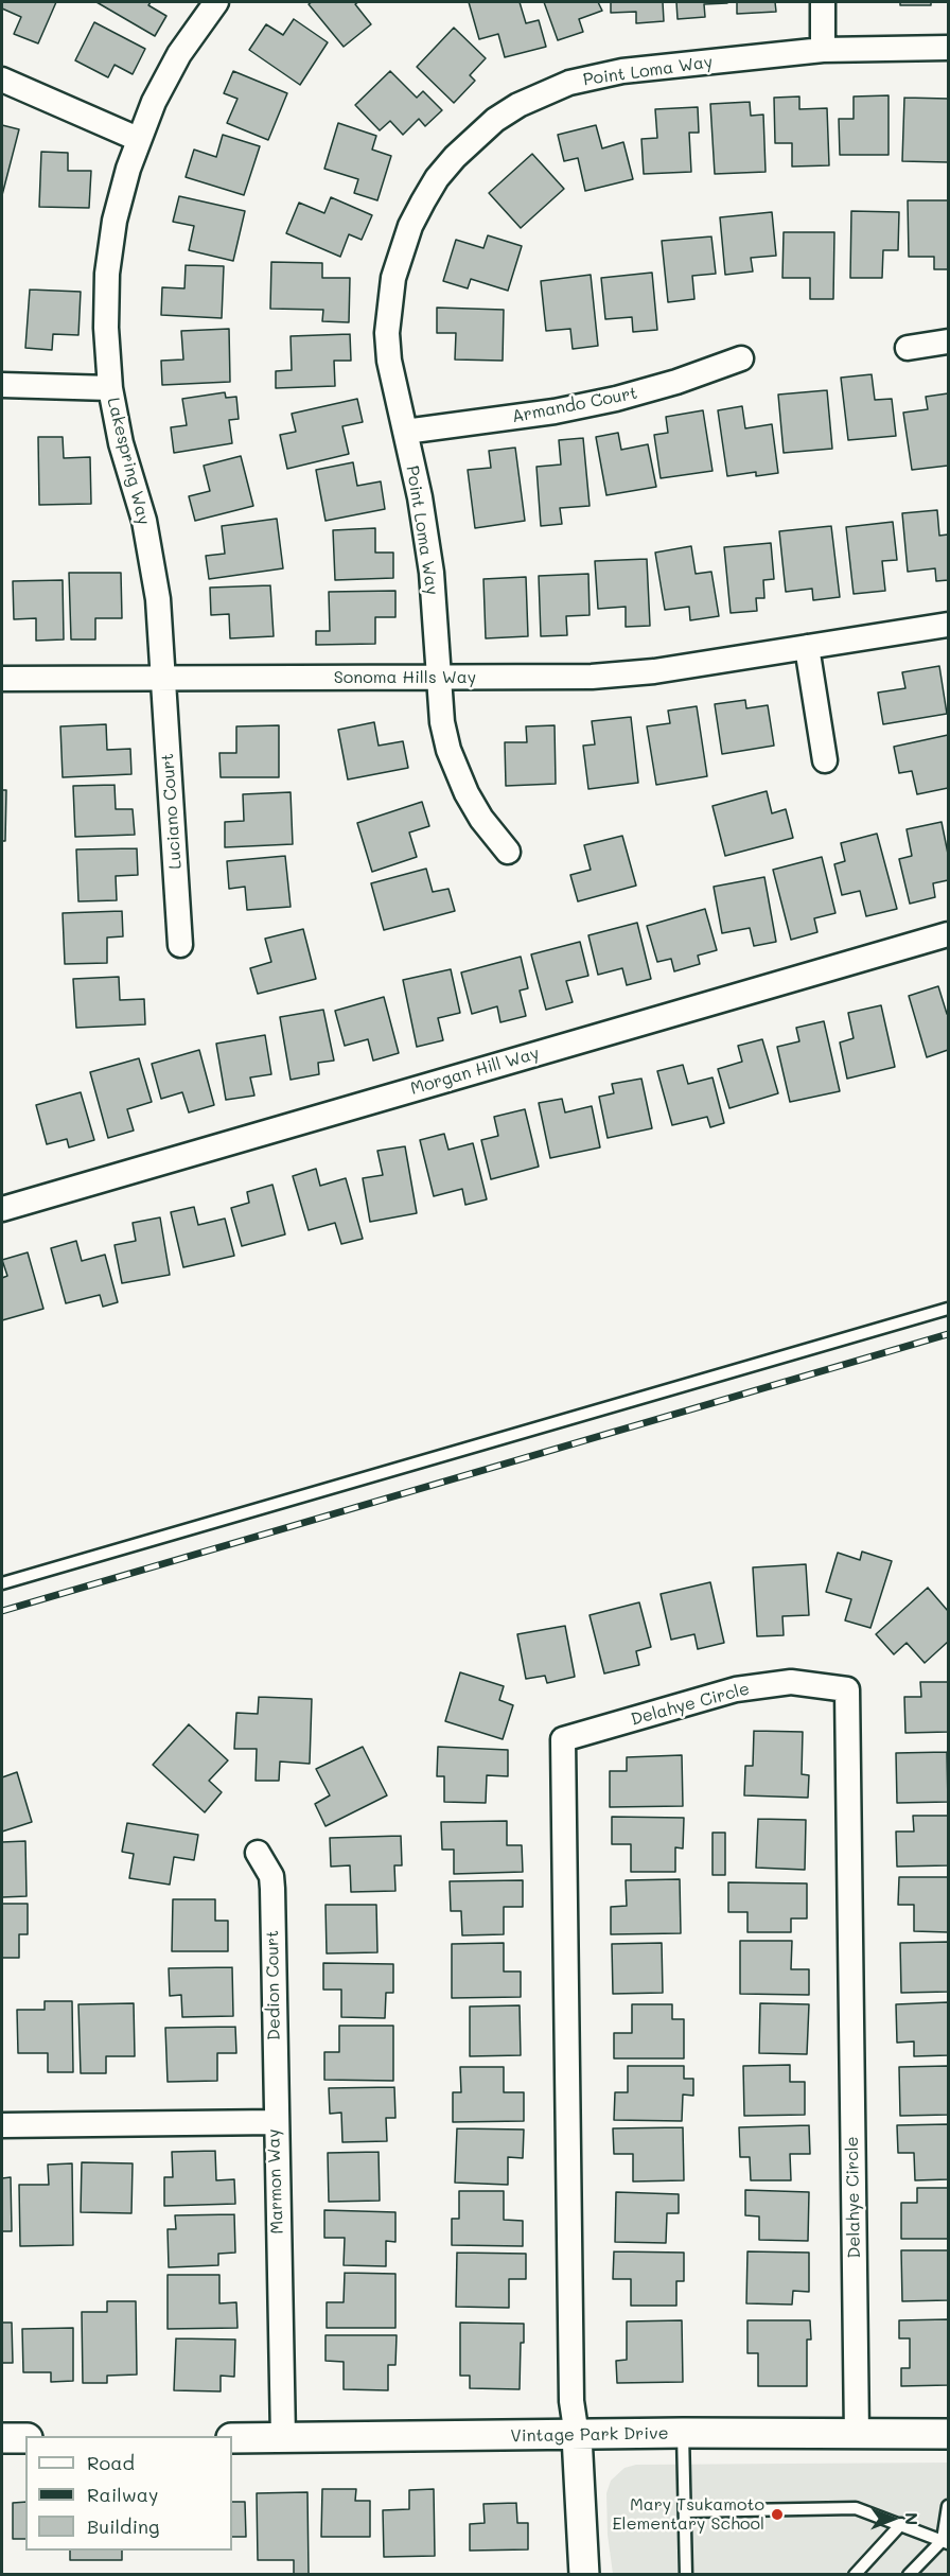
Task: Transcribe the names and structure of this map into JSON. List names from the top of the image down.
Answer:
{
  "streets": {
    "street": [
      "Point Loma Way",
      "Armando Court",
      "Lakespring Way",
      "Sonoma Hills Way",
      "Luciano Court",
      "Morgan Hill Way",
      "Delahye Circle",
      "Dedion Court",
      "Marmon Way",
      "Vintage Park Drive"
    ]
  },
  "crossings": [
    ["Point Loma Way", "Armando Court"],
    ["Point Loma Way", "Sonoma Hills Way"],
    ["Lakespring Way", "Sonoma Hills Way"],
    ["Lakespring Way", "Luciano Court"],
    ["Sonoma Hills Way", "Luciano Court"],
    ["Delahye Circle", "Vintage Park Drive"],
    ["Dedion Court", "Marmon Way"],
    ["Marmon Way", "Vintage Park Drive"]
  ],
  "places": ["Mary Tsukamoto Elementary School"],
  "legend": ["Road", "Railway", "Building"],
  "north": "right"
}
